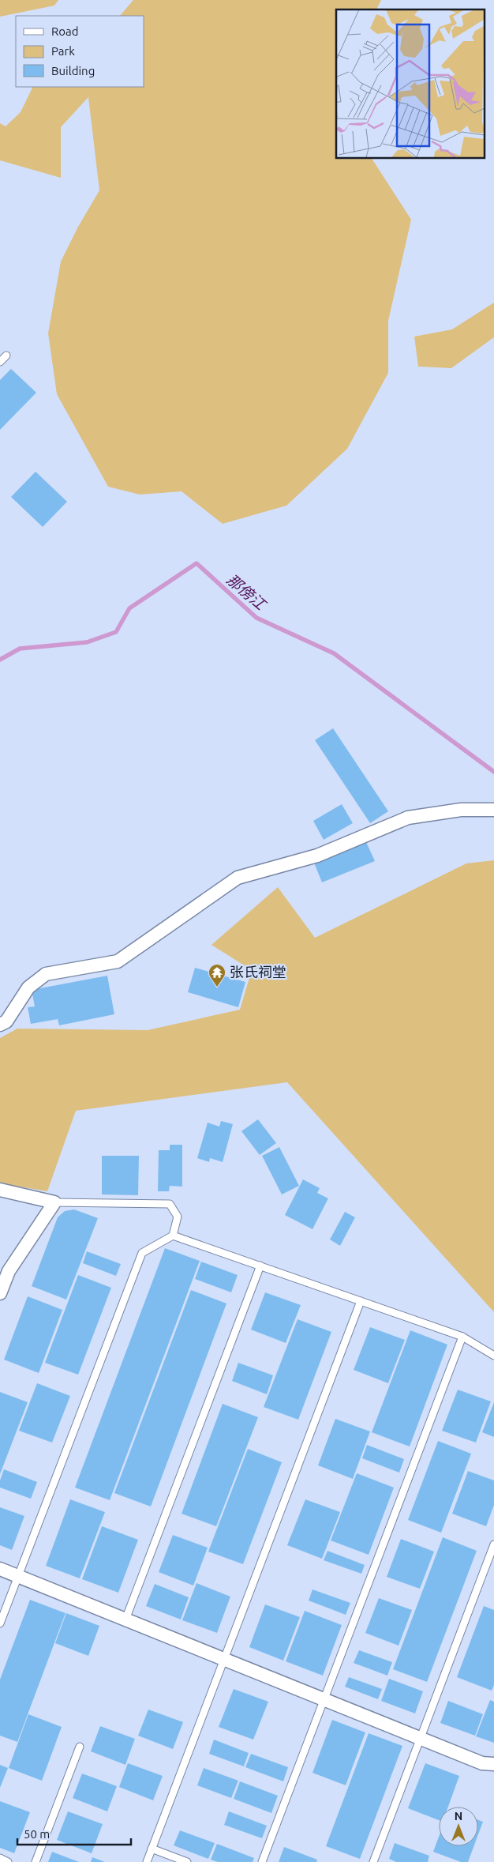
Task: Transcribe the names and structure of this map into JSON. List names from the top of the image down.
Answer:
{
  "water": ["那傍江"],
  "places": {
    "temple": ["张氏祠堂"]
  },
  "legend": ["Road", "Park", "Building"],
  "scale_bar": "50 m",
  "north": "top"
}
